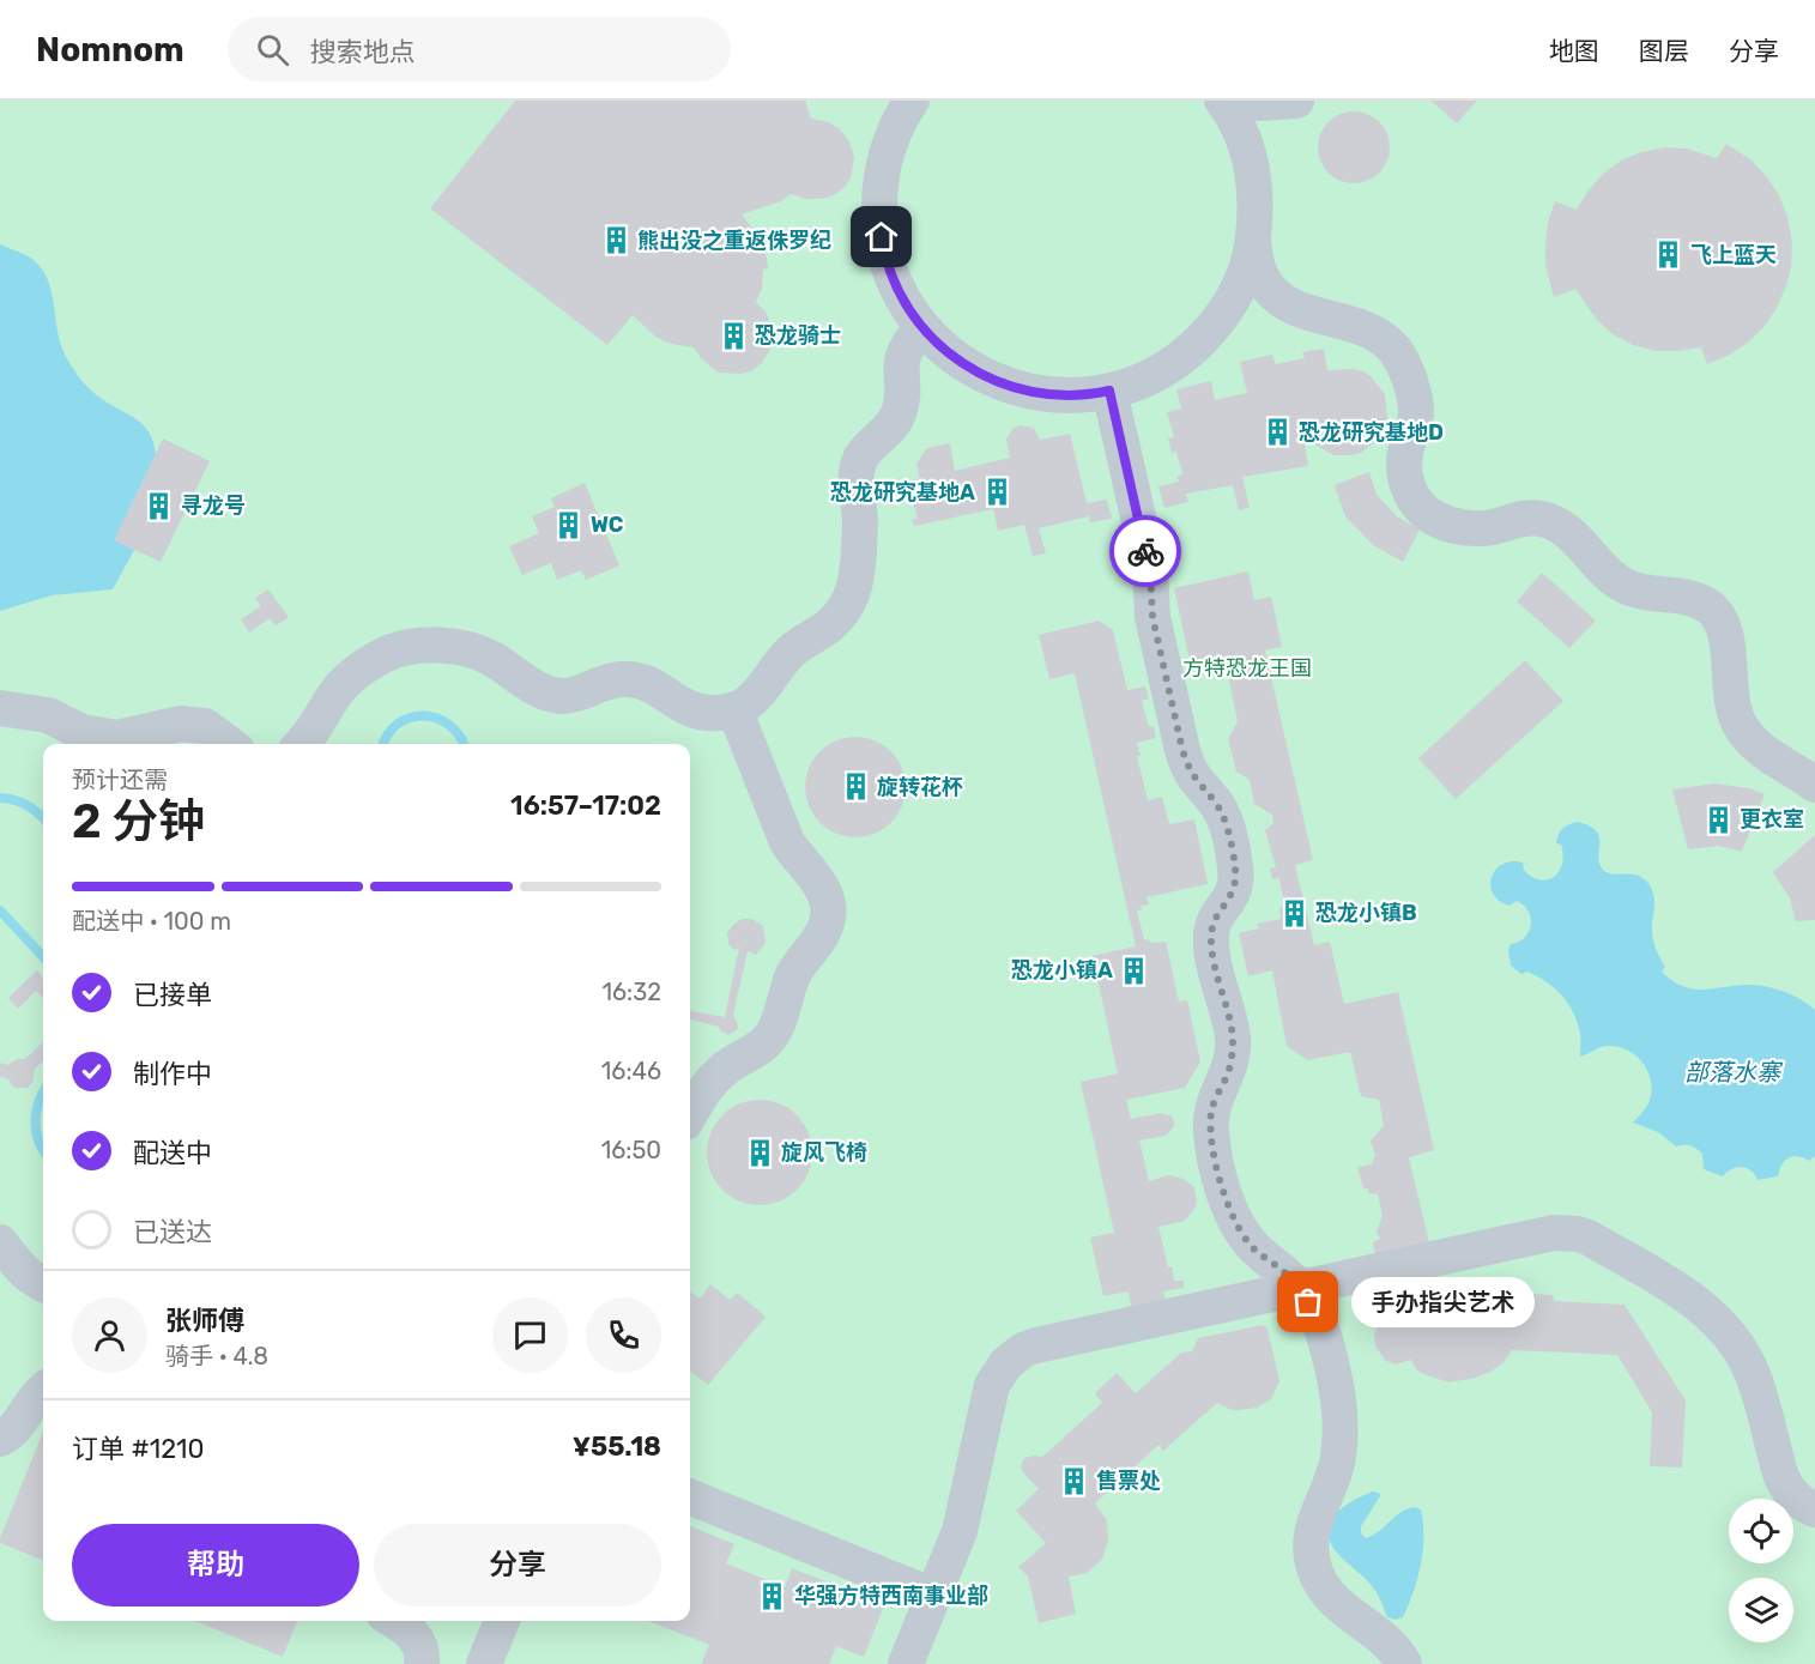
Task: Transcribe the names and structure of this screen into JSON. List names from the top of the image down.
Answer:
{
  "water": ["部落水寨"],
  "parks": ["方特恐龙王国"],
  "places": {
    "building": [
      "熊出没之重返侏罗纪",
      "飞上蓝天",
      "恐龙骑士",
      "恐龙研究基地D",
      "恐龙研究基地A",
      "寻龙号",
      "WC",
      "旋转花杯",
      "更衣室",
      "恐龙小镇B",
      "恐龙小镇A",
      "旋风飞椅",
      "售票处",
      "华强方特西南事业部"
    ],
    "other": ["手办指尖艺术"]
  },
  "page": {
    "header": "Nomnom",
    "search": "搜索地点",
    "nav": ["地图", "图层", "分享"],
    "heading": ["2 分钟", "预计还需", "16:57–17:02"],
    "panel": [
      "张师傅",
      "骑手 · 4.8",
      "订单 #1210",
      "¥55.18"
    ],
    "bar": "配送中 · 100 m",
    "list": [
      ["已接单", "16:32"],
      ["制作中", "16:46"],
      ["配送中", "16:50"],
      "已送达"
    ],
    "bubble": "手办指尖艺术",
    "buttons": ["帮助", "分享"]
  }
}
